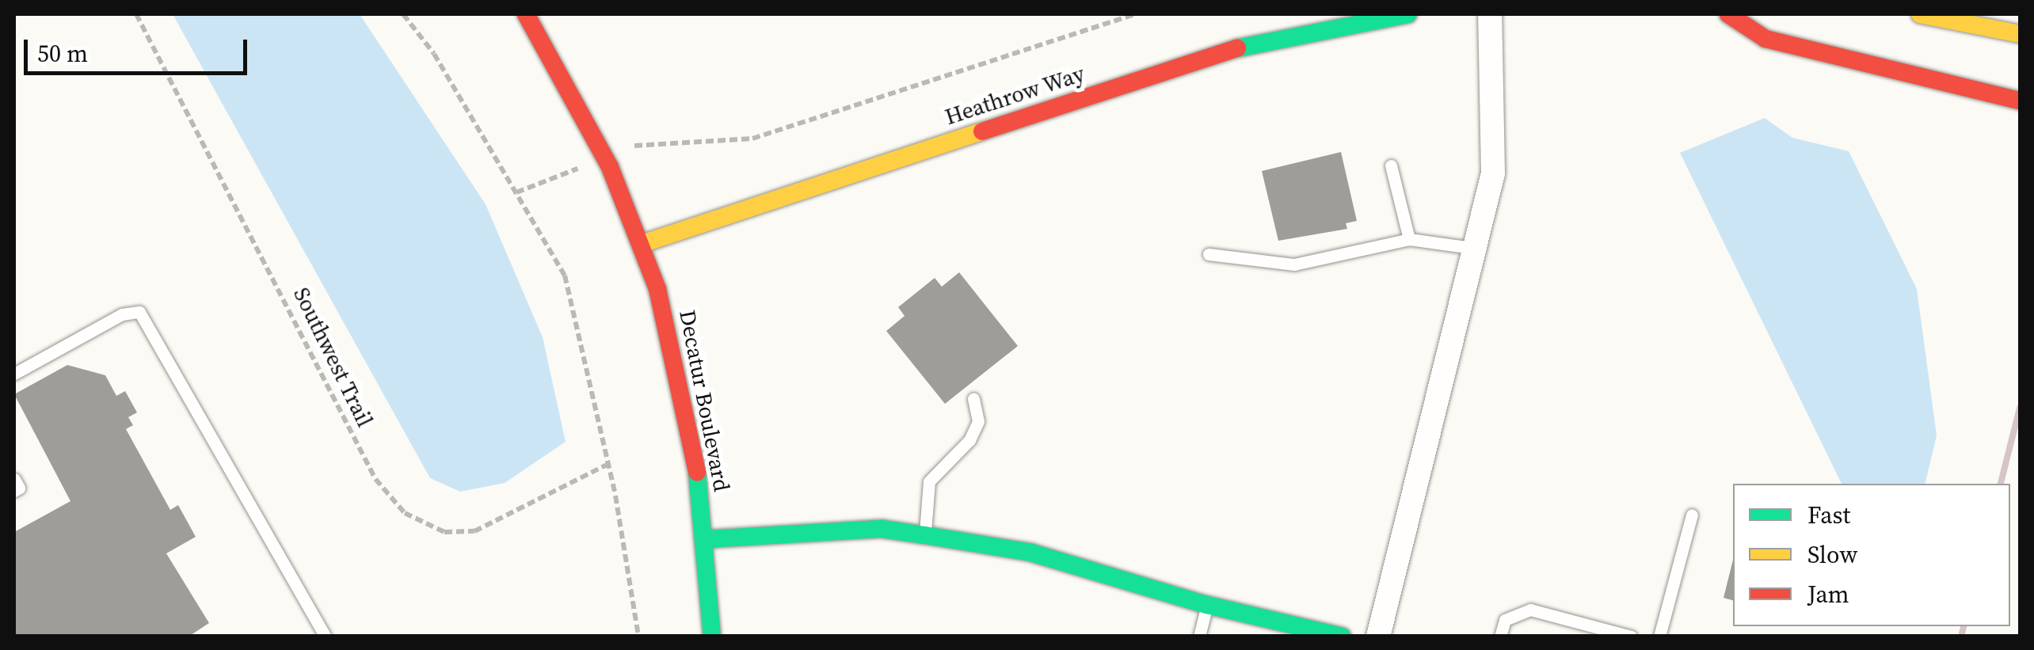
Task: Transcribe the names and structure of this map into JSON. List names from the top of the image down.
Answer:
{
  "streets": {
    "street": ["Heathrow Way", "Decatur Boulevard"],
    "path": ["Southwest Trail"]
  },
  "crossings": [
    ["Heathrow Way", "Decatur Boulevard"]
  ],
  "legend": ["Fast", "Slow", "Jam"],
  "scale_bar": "50 m"
}
